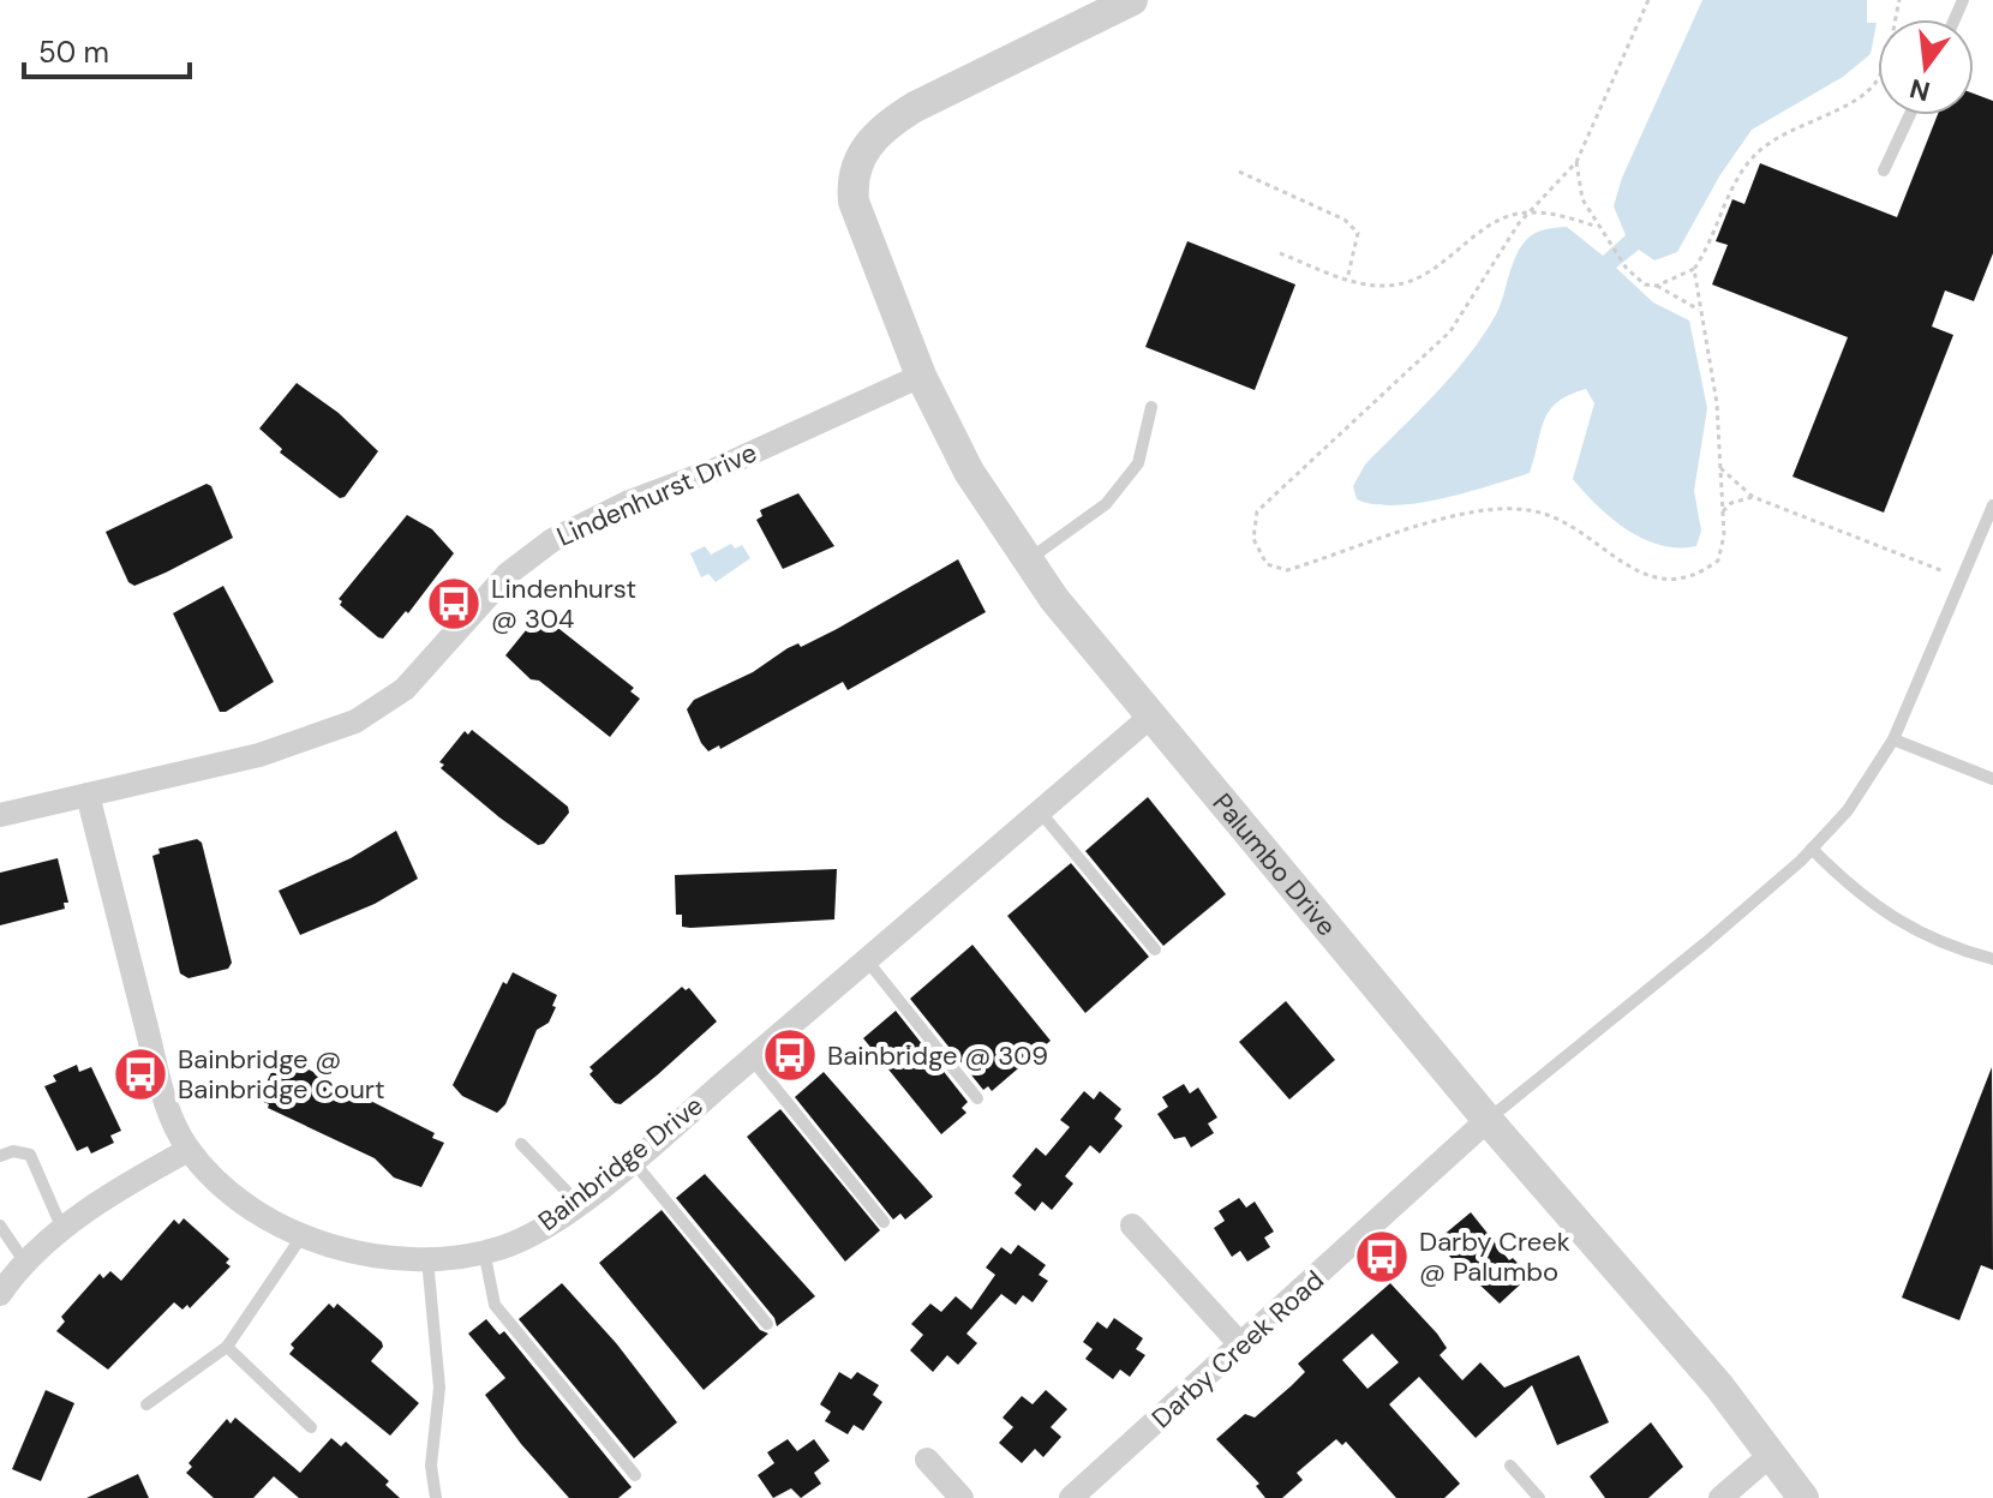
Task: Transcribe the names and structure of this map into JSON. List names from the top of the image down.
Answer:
{
  "streets": {
    "street": [
      "Lindenhurst Drive",
      "Palumbo Drive",
      "Bainbridge Drive",
      "Darby Creek Road"
    ]
  },
  "crossings": [
    ["Lindenhurst Drive", "Palumbo Drive"],
    ["Lindenhurst Drive", "Bainbridge Drive"],
    ["Palumbo Drive", "Bainbridge Drive"],
    ["Palumbo Drive", "Darby Creek Road"]
  ],
  "places": {
    "bus stop": [
      "Lindenhurst @ 304",
      "Bainbridge @ 309",
      "Bainbridge @ Bainbridge Court",
      "Darby Creek @ Palumbo"
    ]
  },
  "scale_bar": "50 m",
  "north": "bottom"
}
